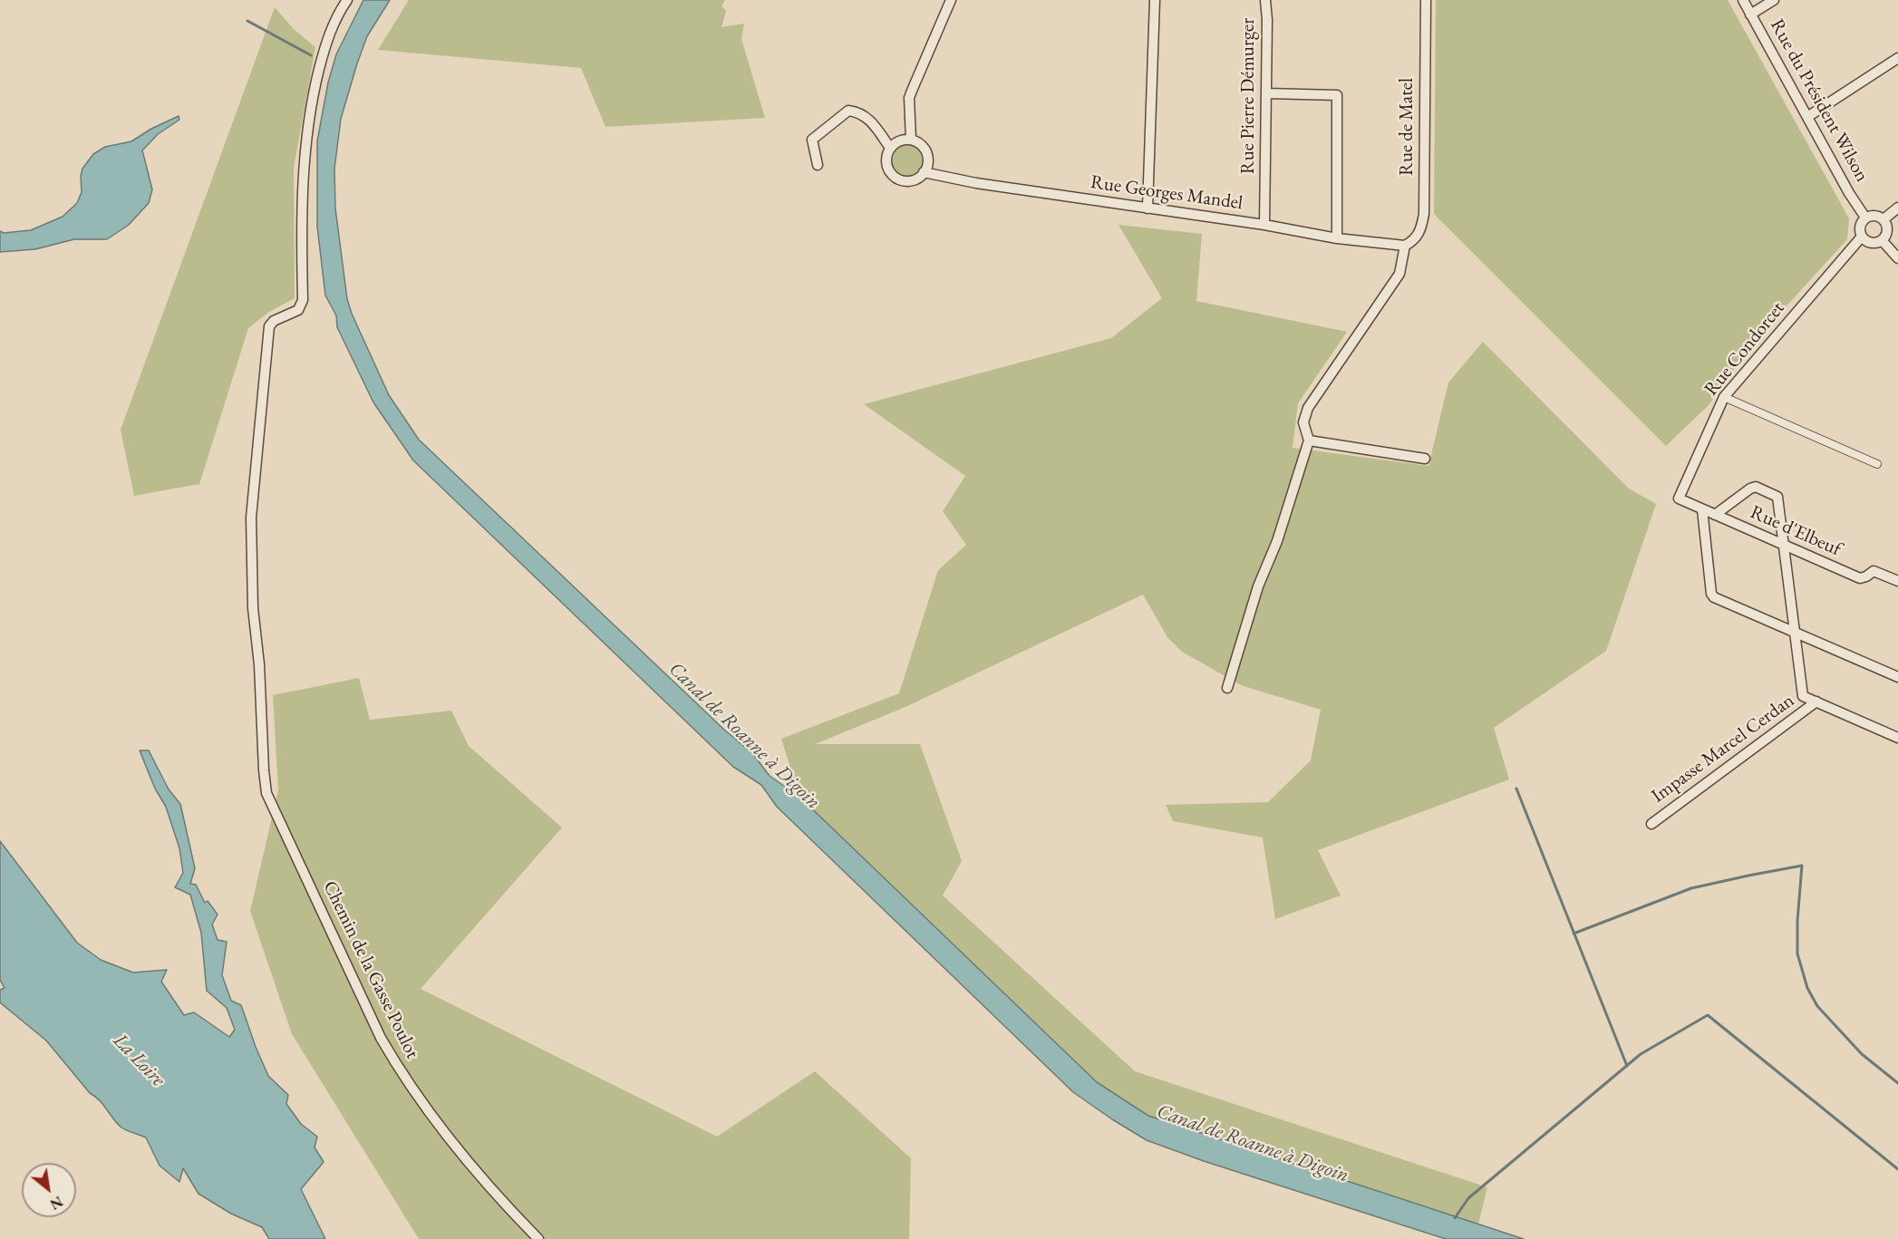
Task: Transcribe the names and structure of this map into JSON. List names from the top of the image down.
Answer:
{
  "streets": {
    "street": [
      "Rue Pierre Démurger",
      "Rue du Président Wilson",
      "Rue de Matel",
      "Rue Georges Mandel",
      "Rue Condorcet",
      "Rue d'Elbeuf",
      "Impasse Marcel Cerdan",
      "Chemin de la Gasse Poulot"
    ]
  },
  "crossings": [
    ["Rue Pierre Démurger", "Rue Georges Mandel"],
    ["Rue du Président Wilson", "Rue Condorcet"],
    ["Rue de Matel", "Rue Georges Mandel"],
    ["Rue Condorcet", "Rue d'Elbeuf"]
  ],
  "water": ["Canal de Roanne à Digoin", "La Loire"],
  "north": "bottom right"
}
